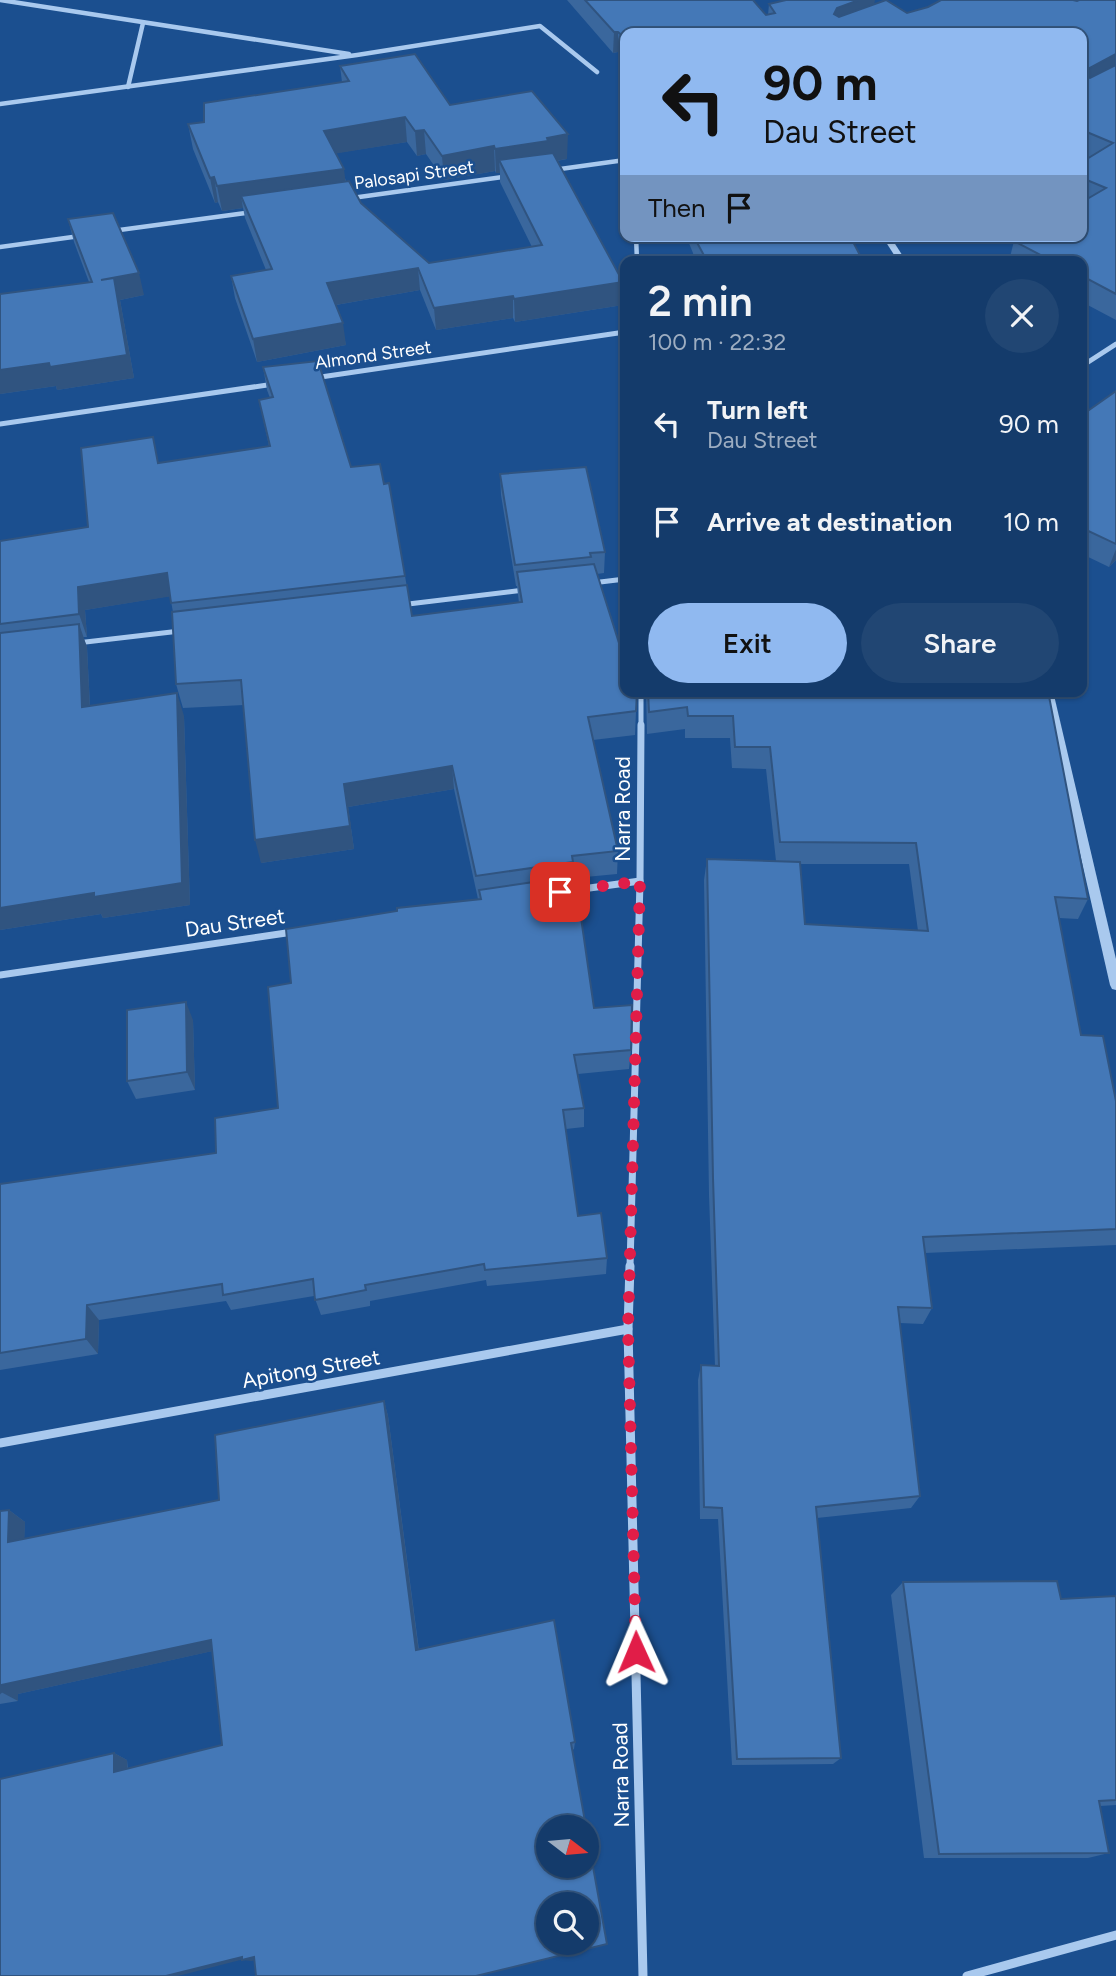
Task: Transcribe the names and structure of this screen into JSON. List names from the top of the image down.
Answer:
{
  "streets": {
    "street": [
      "Palosapi Street",
      "Almond Street",
      "Narra Road",
      "Dau Street",
      "Apitong Street"
    ]
  },
  "crossings": [
    ["Narra Road", "Apitong Street"]
  ],
  "north": "right",
  "page": {
    "turn": ["90 m", "Dau Street"],
    "then": "Then",
    "heading": ["2 min", "100 m · 22:32"],
    "list": [
      {
        "name": "Turn left",
        "note": "Dau Street",
        "value": "90 m"
      },
      {
        "name": "Arrive at destination",
        "value": "10 m"
      }
    ],
    "buttons": ["Exit", "Share"]
  }
}
